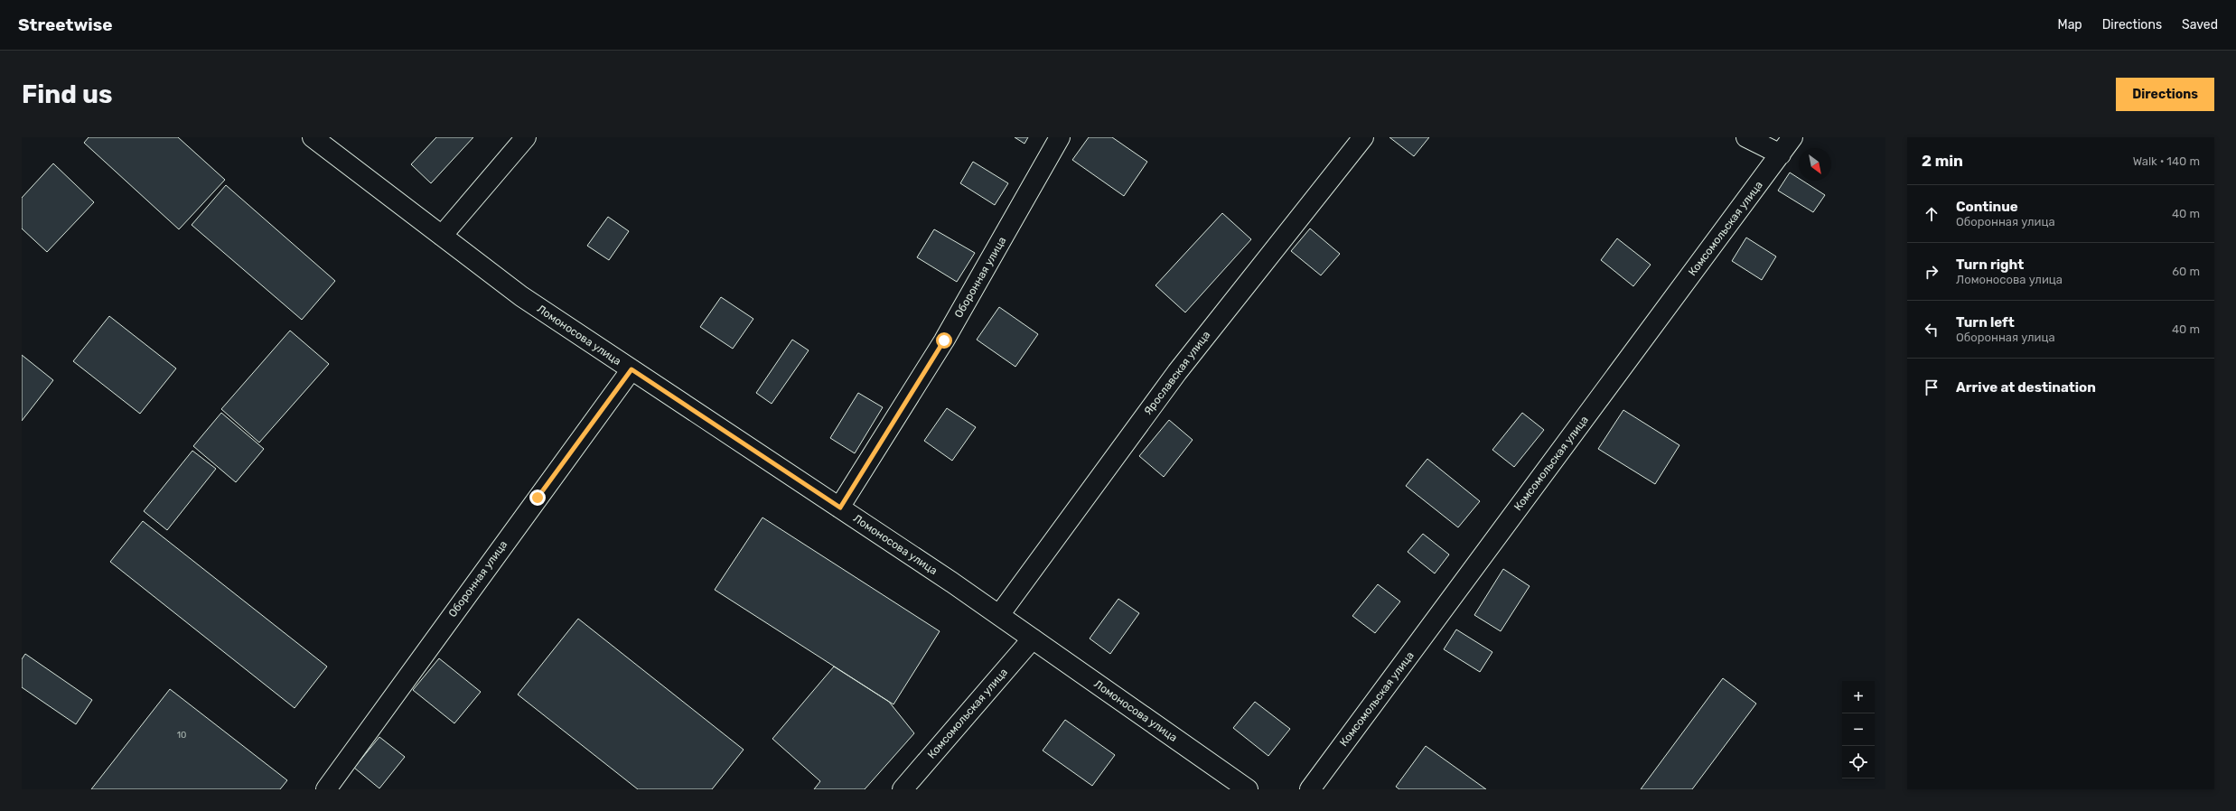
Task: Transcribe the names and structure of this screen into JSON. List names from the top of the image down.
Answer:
{
  "streets": {
    "street": [
      "Комсомольская улица",
      "Оборонная улица",
      "Ломоносова улица",
      "Ярославская улица"
    ]
  },
  "crossings": [
    ["Комсомольская улица", "Ломоносова улица"],
    ["Оборонная улица", "Ломоносова улица"],
    ["Ломоносова улица", "Ярославская улица"]
  ],
  "house_numbers": ["10"],
  "north": "bottom right",
  "page": {
    "header": "Streetwise",
    "nav": ["Map", "Directions", "Saved"],
    "buttons": "Directions",
    "title": "Find us",
    "heading": ["2 min", "Walk · 140 m"],
    "list": [
      ["Continue", "Оборонная улица", "40 m"],
      ["Turn right", "Ломоносова улица", "60 m"],
      ["Turn left", "Оборонная улица", "40 m"],
      "Arrive at destination"
    ],
    "map_buttons": ["+", "−"]
  }
}
